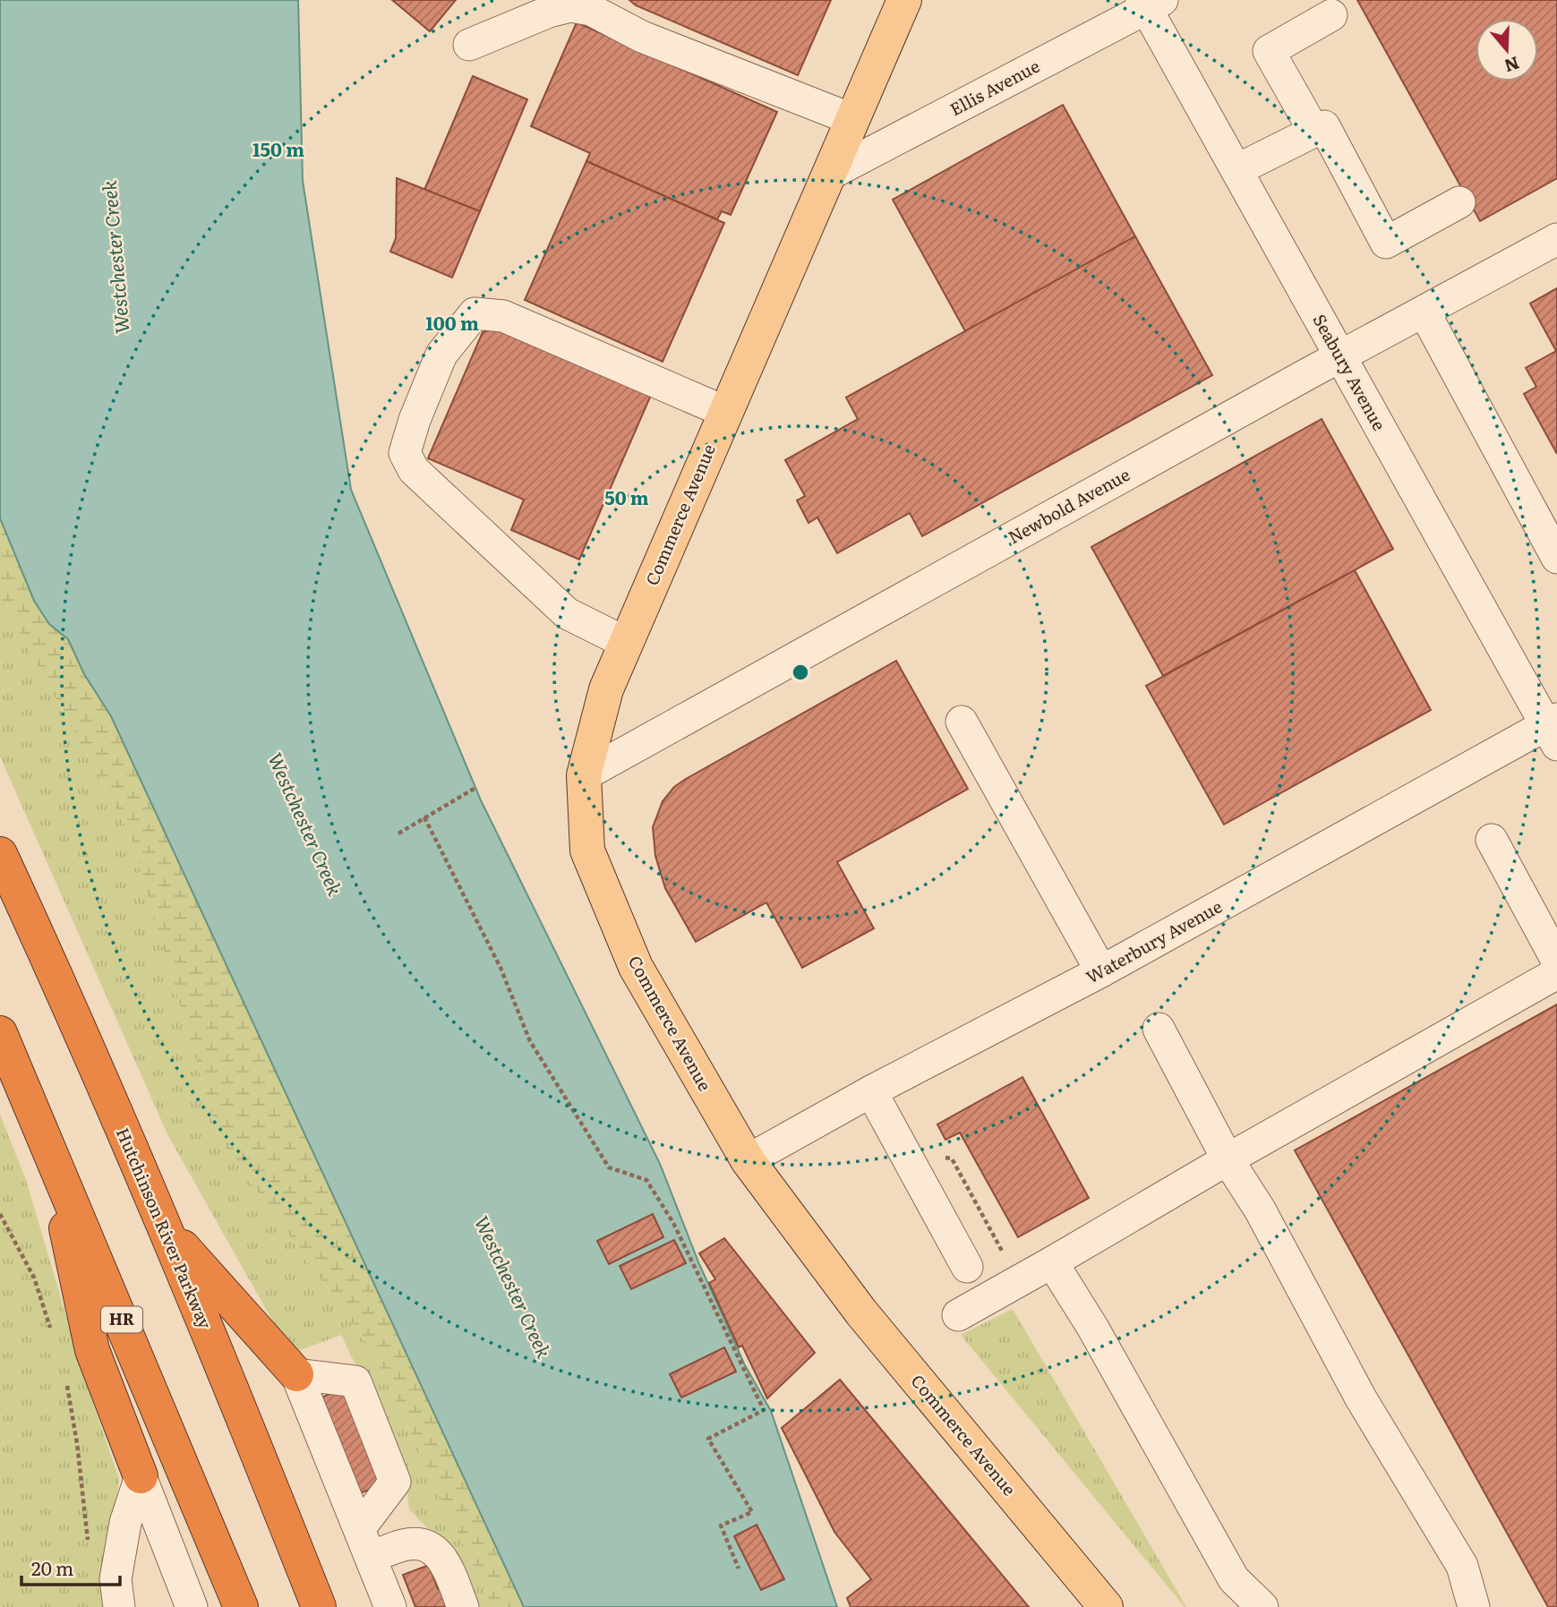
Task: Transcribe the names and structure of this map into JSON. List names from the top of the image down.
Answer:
{
  "streets": {
    "highway": ["Hutchinson River Parkway", "HR"],
    "main road": ["Commerce Avenue"],
    "street": [
      "Ellis Avenue",
      "Seabury Avenue",
      "Newbold Avenue",
      "Waterbury Avenue"
    ]
  },
  "crossings": [
    ["Ellis Avenue", "Seabury Avenue"],
    ["Ellis Avenue", "Commerce Avenue"],
    ["Seabury Avenue", "Newbold Avenue"],
    ["Seabury Avenue", "Waterbury Avenue"],
    ["Newbold Avenue", "Commerce Avenue"],
    ["Commerce Avenue", "Waterbury Avenue"]
  ],
  "water": ["Westchester Creek"],
  "scale_bar": "20 m",
  "north": "bottom",
  "rings": ["150 m", "100 m", "50 m"]
}
